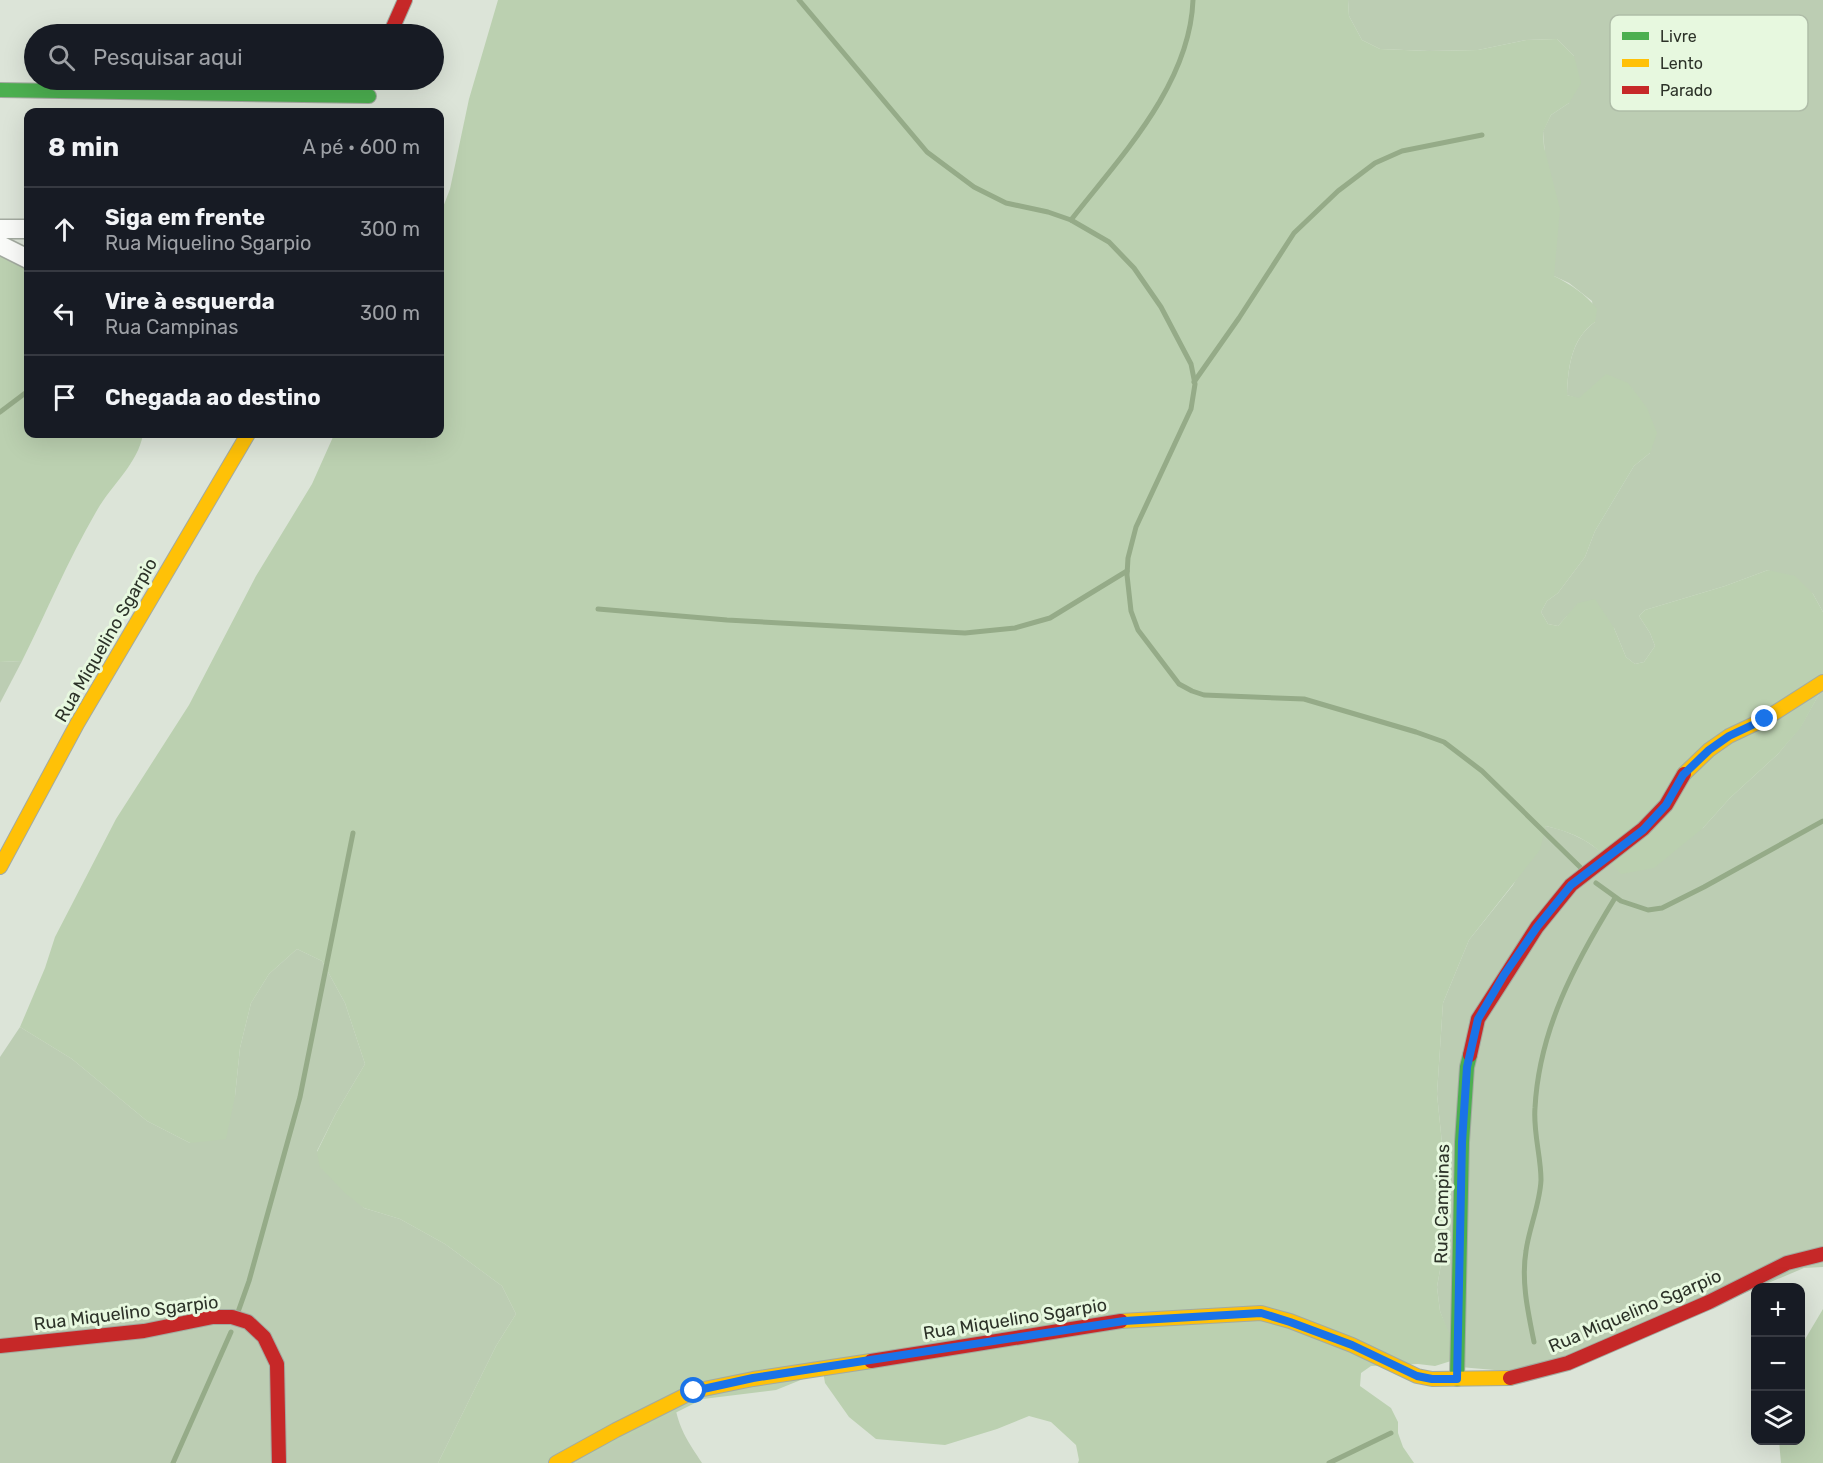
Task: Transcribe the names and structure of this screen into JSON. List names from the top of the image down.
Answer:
{
  "streets": {
    "street": ["Rua Miquelino Sgarpio", "Rua Campinas"]
  },
  "crossings": [
    ["Rua Miquelino Sgarpio", "Rua Campinas"]
  ],
  "legend": ["Livre", "Lento", "Parado"],
  "page": {
    "search": "Pesquisar aqui",
    "heading": ["8 min", "A pé · 600 m"],
    "list": [
      ["Siga em frente", "Rua Miquelino Sgarpio", "300 m"],
      ["Vire à esquerda", "Rua Campinas", "300 m"],
      "Chegada ao destino"
    ],
    "map_buttons": ["+", "−"]
  }
}
